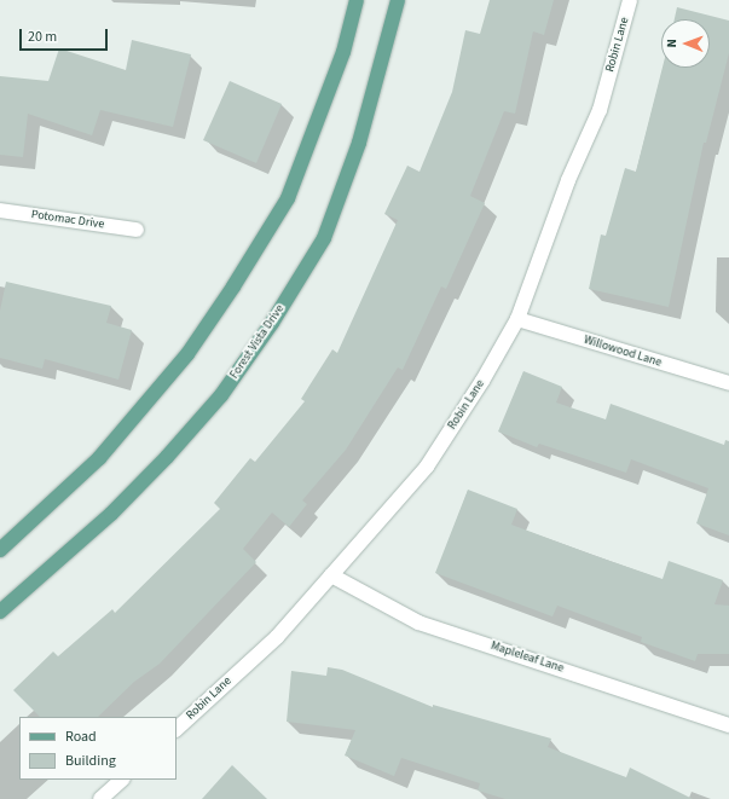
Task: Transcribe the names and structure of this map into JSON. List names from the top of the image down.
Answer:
{
  "streets": {
    "main road": ["Forest Vista Drive"],
    "street": [
      "Robin Lane",
      "Potomac Drive",
      "Willowood Lane",
      "Mapleleaf Lane"
    ]
  },
  "crossings": [
    ["Robin Lane", "Willowood Lane"],
    ["Robin Lane", "Mapleleaf Lane"]
  ],
  "legend": ["Road", "Building"],
  "scale_bar": "20 m",
  "north": "left"
}
